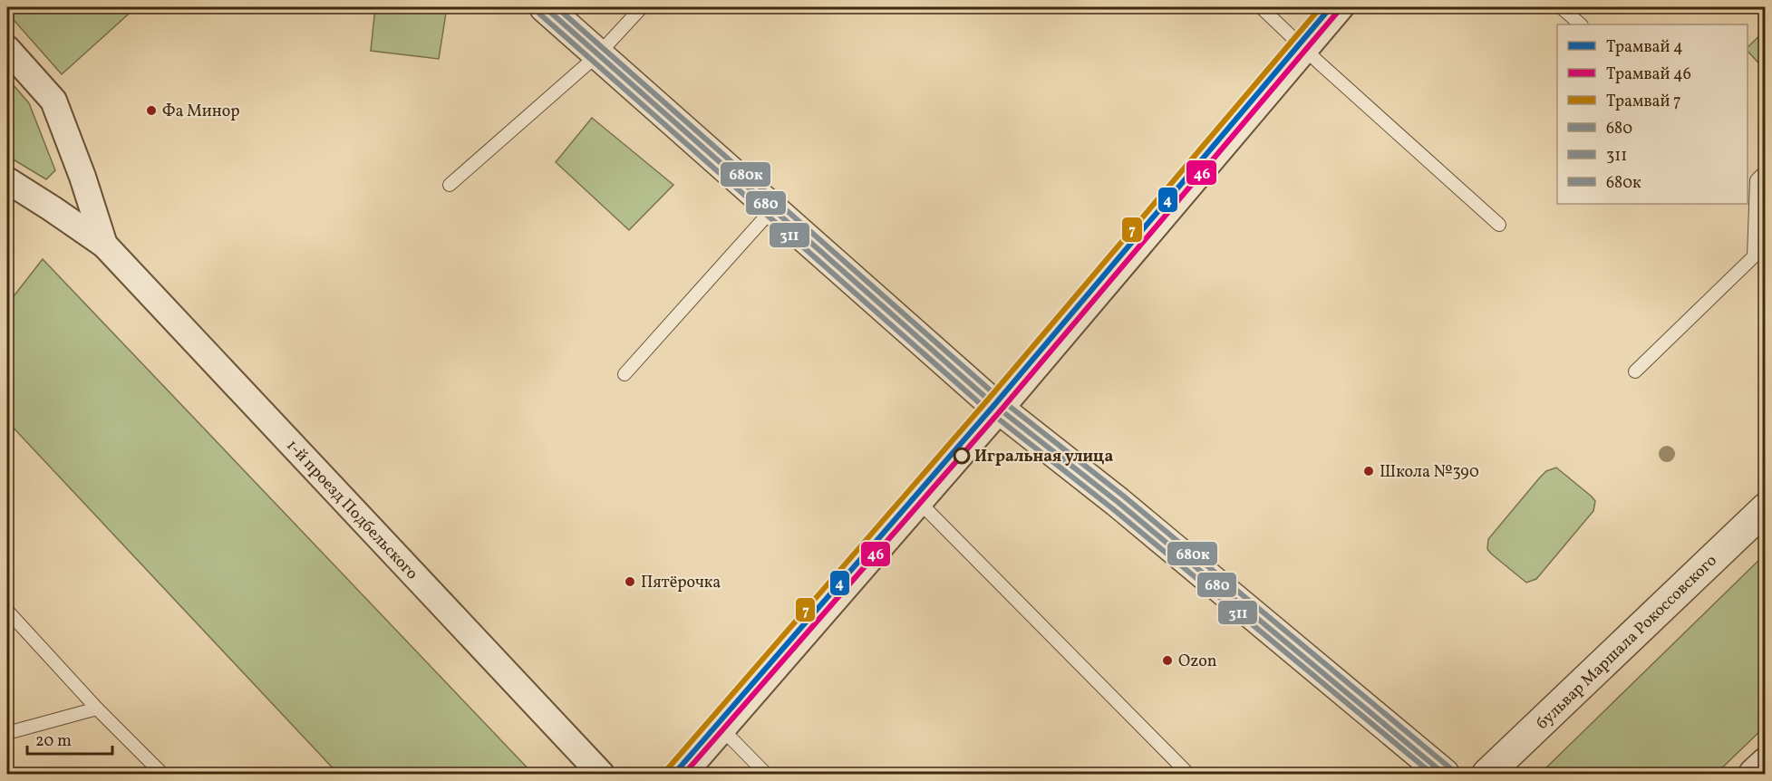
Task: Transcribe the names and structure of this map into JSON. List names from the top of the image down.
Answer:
{
  "streets": {
    "street": ["1-й проезд Подбельского", "бульвар Маршала Рокоссовского"]
  },
  "places": [
    "Фа Минор",
    "Игральная улица",
    "Школа №390",
    "Пятёрочка",
    "Ozon"
  ],
  "lines": [
    "tram line 4",
    "tram line 7",
    "transit line 680",
    "transit line 680к",
    "tram line 46",
    "transit line 311"
  ],
  "legend": [
    "Трамвай 4",
    "Трамвай 46",
    "Трамвай 7",
    "680",
    "311",
    "680к"
  ],
  "scale_bar": "20 m"
}
